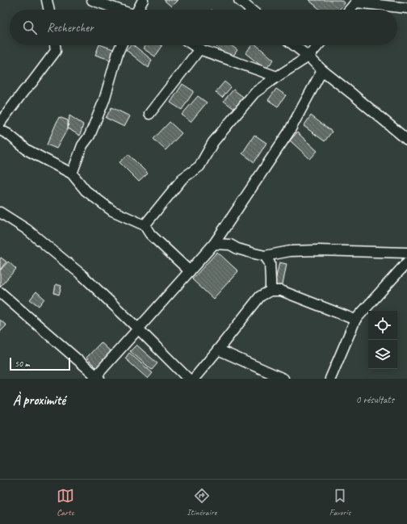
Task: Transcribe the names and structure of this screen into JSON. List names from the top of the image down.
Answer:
{
  "scale_bar": "50 m",
  "page": {
    "search": "Rechercher",
    "scale": "50 m",
    "heading": ["À proximité", "0 résultats"],
    "nav": ["Carte", "Itinéraire", "Favoris"]
  }
}
